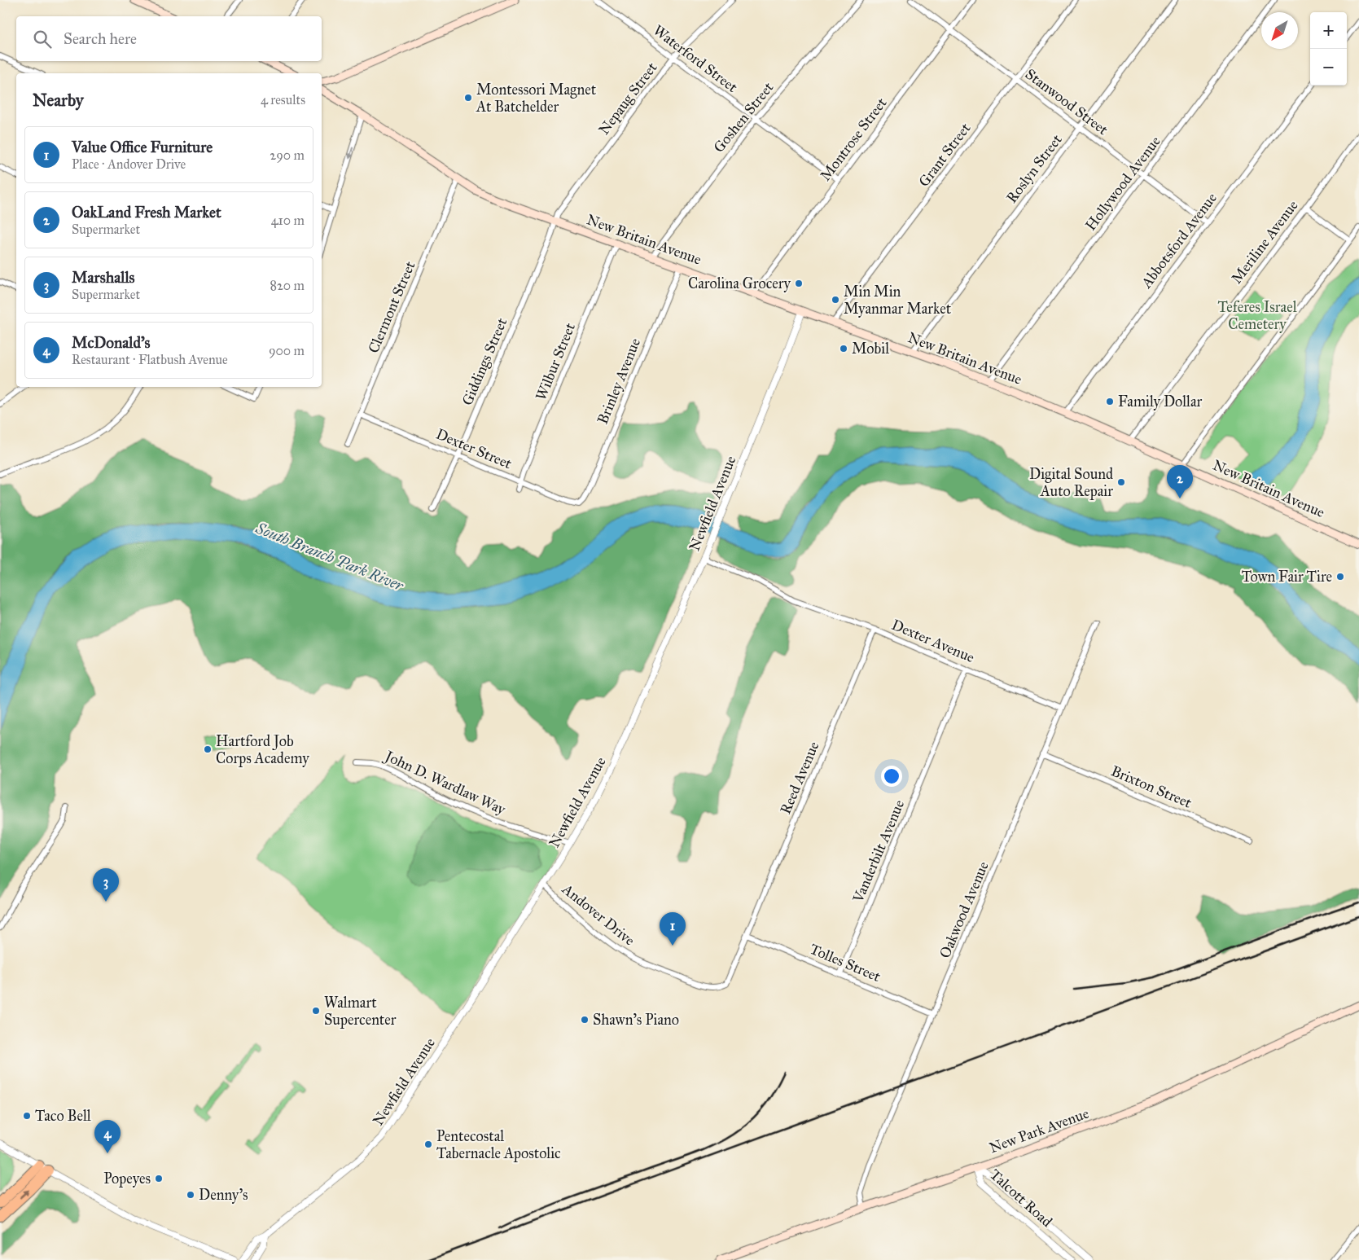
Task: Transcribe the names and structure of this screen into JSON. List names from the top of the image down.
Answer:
{
  "streets": {
    "main road": ["New Britain Avenue", "New Park Avenue"],
    "street": [
      "Waterford Street",
      "Nepaug Street",
      "Stanwood Street",
      "Goshen Street",
      "Montrose Street",
      "Grant Street",
      "Roslyn Street",
      "Hollywood Avenue",
      "Abbotsford Avenue",
      "Meriline Avenue",
      "Clermont Street",
      "Giddings Street",
      "Wilbur Street",
      "Brinley Avenue",
      "Dexter Street",
      "Newfield Avenue",
      "Dexter Avenue",
      "Reed Avenue",
      "John D. Wardlaw Way",
      "Brixton Street",
      "Vanderbilt Avenue",
      "Oakwood Avenue",
      "Andover Drive",
      "Tolles Street",
      "Talcott Road"
    ]
  },
  "crossings": [
    ["Waterford Street", "Nepaug Street"],
    ["Waterford Street", "Goshen Street"],
    ["Waterford Street", "Montrose Street"],
    ["Nepaug Street", "New Britain Avenue"],
    ["Nepaug Street", "Giddings Street"],
    ["Stanwood Street", "Montrose Street"],
    ["Stanwood Street", "Grant Street"],
    ["Stanwood Street", "Roslyn Street"],
    ["Stanwood Street", "Hollywood Avenue"],
    ["Stanwood Street", "Abbotsford Avenue"],
    ["Goshen Street", "New Britain Avenue"],
    ["Montrose Street", "New Britain Avenue"],
    ["Grant Street", "New Britain Avenue"],
    ["Roslyn Street", "New Britain Avenue"],
    ["Hollywood Avenue", "New Britain Avenue"],
    ["New Britain Avenue", "Abbotsford Avenue"],
    ["New Britain Avenue", "Meriline Avenue"],
    ["New Britain Avenue", "Clermont Street"],
    ["New Britain Avenue", "Giddings Street"],
    ["New Britain Avenue", "Wilbur Street"],
    ["New Britain Avenue", "Brinley Avenue"],
    ["New Britain Avenue", "Newfield Avenue"],
    ["Clermont Street", "Dexter Street"],
    ["Giddings Street", "Dexter Street"],
    ["Wilbur Street", "Dexter Street"],
    ["Brinley Avenue", "Dexter Street"],
    ["Newfield Avenue", "Dexter Avenue"],
    ["Newfield Avenue", "John D. Wardlaw Way"],
    ["Newfield Avenue", "Andover Drive"],
    ["Dexter Avenue", "Reed Avenue"],
    ["Dexter Avenue", "Vanderbilt Avenue"],
    ["Dexter Avenue", "Oakwood Avenue"],
    ["Reed Avenue", "Andover Drive"],
    ["Reed Avenue", "Tolles Street"],
    ["Brixton Street", "Oakwood Avenue"],
    ["Vanderbilt Avenue", "Tolles Street"],
    ["Oakwood Avenue", "Tolles Street"],
    ["Oakwood Avenue", "New Park Avenue"],
    ["Andover Drive", "Tolles Street"],
    ["New Park Avenue", "Talcott Road"]
  ],
  "water": ["South Branch Park River"],
  "parks": ["Teferes Israel Cemetery"],
  "places": [
    "Montessori Magnet At Batchelder",
    "Carolina Grocery",
    "Min Min Myanmar Market",
    "Mobil",
    "Family Dollar",
    "Digital Sound Auto Repair",
    "Town Fair Tire",
    "Hartford Job Corps Academy",
    "Walmart Supercenter",
    "Shawn's Piano",
    "Taco Bell",
    "Pentecostal Tabernacle Apostolic",
    "Popeyes",
    "Denny's"
  ],
  "north": "bottom left",
  "page": {
    "map_buttons": ["+", "−"],
    "search": "Search here",
    "heading": ["Nearby", "4 results"],
    "list": [
      {
        "mark": "1",
        "name": "Value Office Furniture",
        "note": "Place · Andover Drive",
        "value": "290 m"
      },
      {
        "mark": "2",
        "name": "OakLand Fresh Market",
        "note": "Supermarket",
        "value": "410 m"
      },
      {
        "mark": "3",
        "name": "Marshalls",
        "note": "Supermarket",
        "value": "820 m"
      },
      {
        "mark": "4",
        "name": "McDonald's",
        "note": "Restaurant · Flatbush Avenue",
        "value": "900 m"
      }
    ],
    "pins": [
      "2",
      "3",
      "1",
      "4"
    ]
  }
}
